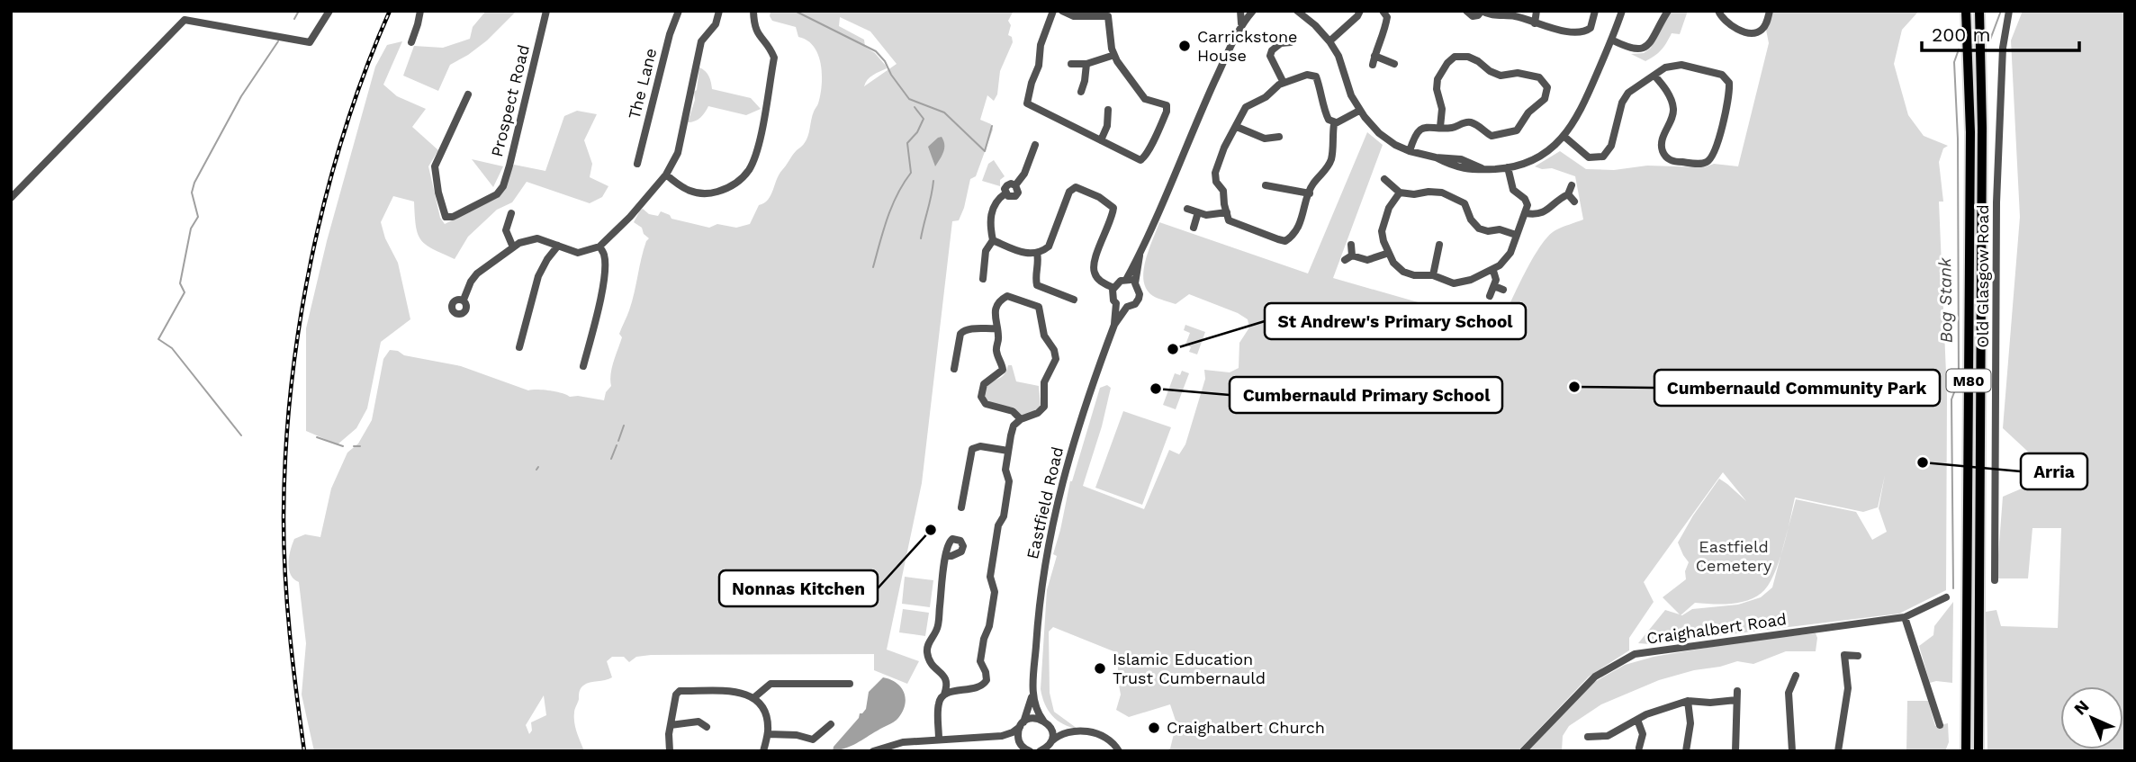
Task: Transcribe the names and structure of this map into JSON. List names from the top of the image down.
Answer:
{
  "streets": {
    "highway": ["M80"],
    "street": [
      "The Lane",
      "Prospect Road",
      "Old Glasgow Road",
      "Eastfield Road",
      "Craighalbert Road"
    ]
  },
  "water": ["Bog Stank"],
  "parks": ["Eastfield Cemetery"],
  "places": [
    "Carrickstone House",
    "St Andrew's Primary School",
    "Cumbernauld Community Park",
    "Cumbernauld Primary School",
    "Arria",
    "Nonnas Kitchen",
    "Islamic Education Trust Cumbernauld",
    "Craighalbert Church"
  ],
  "scale_bar": "200 m",
  "north": "top left"
}
